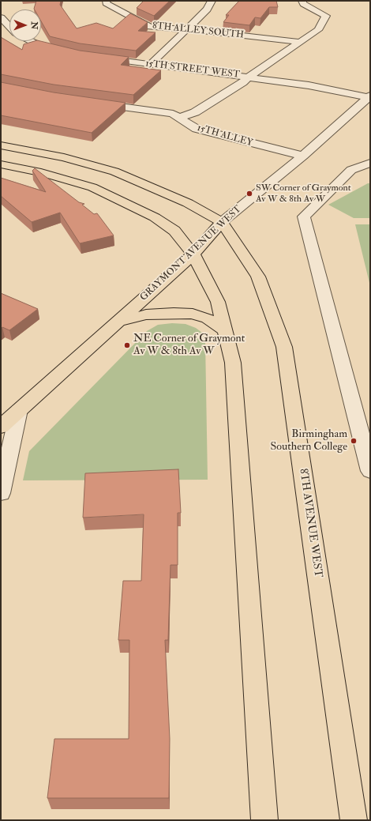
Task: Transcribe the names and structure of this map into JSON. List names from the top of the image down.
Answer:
{
  "streets": {
    "main road": ["GRAYMONT AVENUE WEST", "8TH AVENUE WEST"],
    "street": ["8TH ALLEY SOUTH", "15TH STREET WEST", "15TH ALLEY"]
  },
  "crossings": [
    ["15TH STREET WEST", "GRAYMONT AVENUE WEST"],
    ["15TH ALLEY", "GRAYMONT AVENUE WEST"],
    ["GRAYMONT AVENUE WEST", "8TH AVENUE WEST"]
  ],
  "places": ["SW Corner of Graymont Av W & 8th Av W", "NE Corner of Graymont Av W & 8th Av W", "Birmingham Southern College"],
  "north": "right"
}
